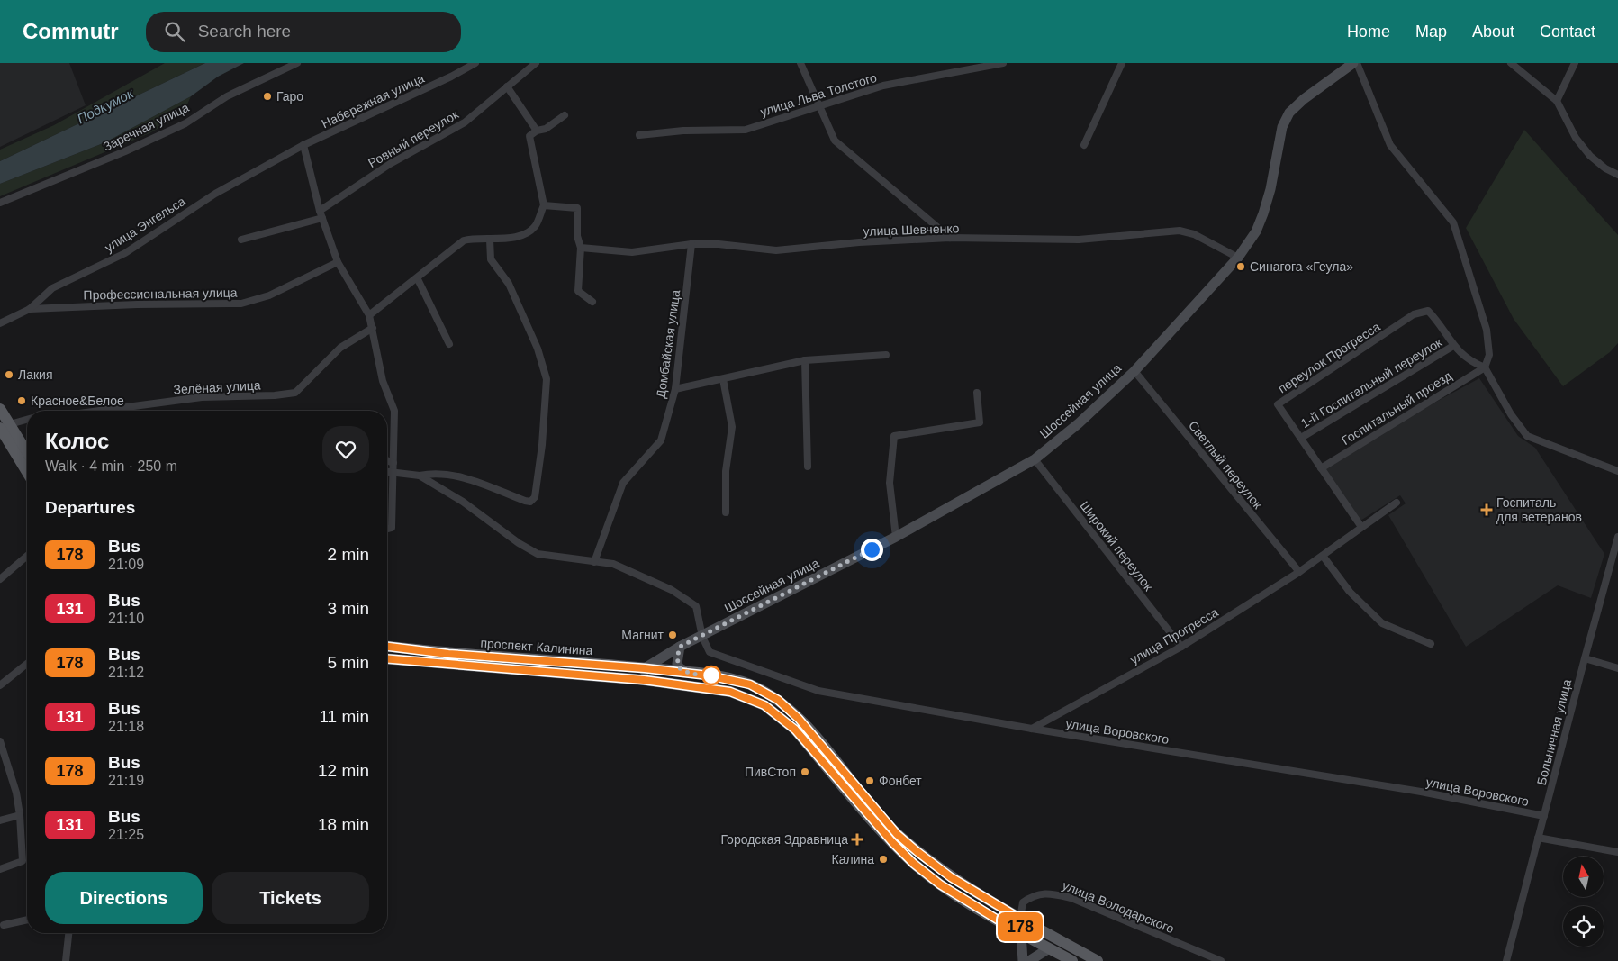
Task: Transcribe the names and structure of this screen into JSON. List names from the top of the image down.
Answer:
{
  "streets": {
    "main road": ["Шоссейная улица", "проспект Калинина"],
    "street": [
      "улица Льва Толстого",
      "Набережная улица",
      "Заречная улица",
      "Ровный переулок",
      "улица Энгельса",
      "улица Шевченко",
      "Профессиональная улица",
      "Домбайская улица",
      "переулок Прогресса",
      "1-й Госпитальный переулок",
      "Зелёная улица",
      "Госпитальный проезд",
      "Светлый переулок",
      "Широкий переулок",
      "улица Прогресса",
      "улица Воровского",
      "Больничная улица",
      "улица Володарского"
    ]
  },
  "crossings": [
    ["Набережная улица", "улица Энгельса"],
    ["улица Энгельса", "Профессиональная улица"],
    ["улица Шевченко", "Домбайская улица"],
    ["улица Шевченко", "Шоссейная улица"],
    ["переулок Прогресса", "1-й Госпитальный переулок"],
    ["переулок Прогресса", "Госпитальный проезд"],
    ["переулок Прогресса", "улица Прогресса"],
    ["Шоссейная улица", "Светлый переулок"],
    ["Шоссейная улица", "Широкий переулок"],
    ["Шоссейная улица", "проспект Калинина"],
    ["Шоссейная улица", "улица Воровского"],
    ["Светлый переулок", "улица Прогресса"],
    ["Широкий переулок", "улица Прогресса"],
    ["улица Прогресса", "улица Воровского"],
    ["проспект Калинина", "улица Володарского"],
    ["улица Воровского", "Больничная улица"]
  ],
  "water": ["Подкумок"],
  "places": {
    "other": [
      "Гаро",
      "Синагога «Геула»",
      "Лакия",
      "Красное&Белое",
      "Магнит",
      "ПивСтоп",
      "Фонбет",
      "Калина"
    ],
    "health": ["Госпиталь для ветеранов", "Городская Здравница"]
  },
  "lines": ["bus line 178"],
  "north": "top",
  "page": {
    "header": "Commutr",
    "search": "Search here",
    "nav": [
      "Home",
      "Map",
      "About",
      "Contact"
    ],
    "on_map": "178",
    "heading": [
      ["Колос", "Walk · 4 min · 250 m"],
      "Departures"
    ],
    "list": [
      {
        "mark": "178",
        "name": "Bus",
        "note": "21:09",
        "value": "2 min"
      },
      {
        "mark": "131",
        "name": "Bus",
        "note": "21:10",
        "value": "3 min"
      },
      {
        "mark": "178",
        "name": "Bus",
        "note": "21:12",
        "value": "5 min"
      },
      {
        "mark": "131",
        "name": "Bus",
        "note": "21:18",
        "value": "11 min"
      },
      {
        "mark": "178",
        "name": "Bus",
        "note": "21:19",
        "value": "12 min"
      },
      {
        "mark": "131",
        "name": "Bus",
        "note": "21:25",
        "value": "18 min"
      }
    ],
    "buttons": ["Directions", "Tickets"]
  }
}
